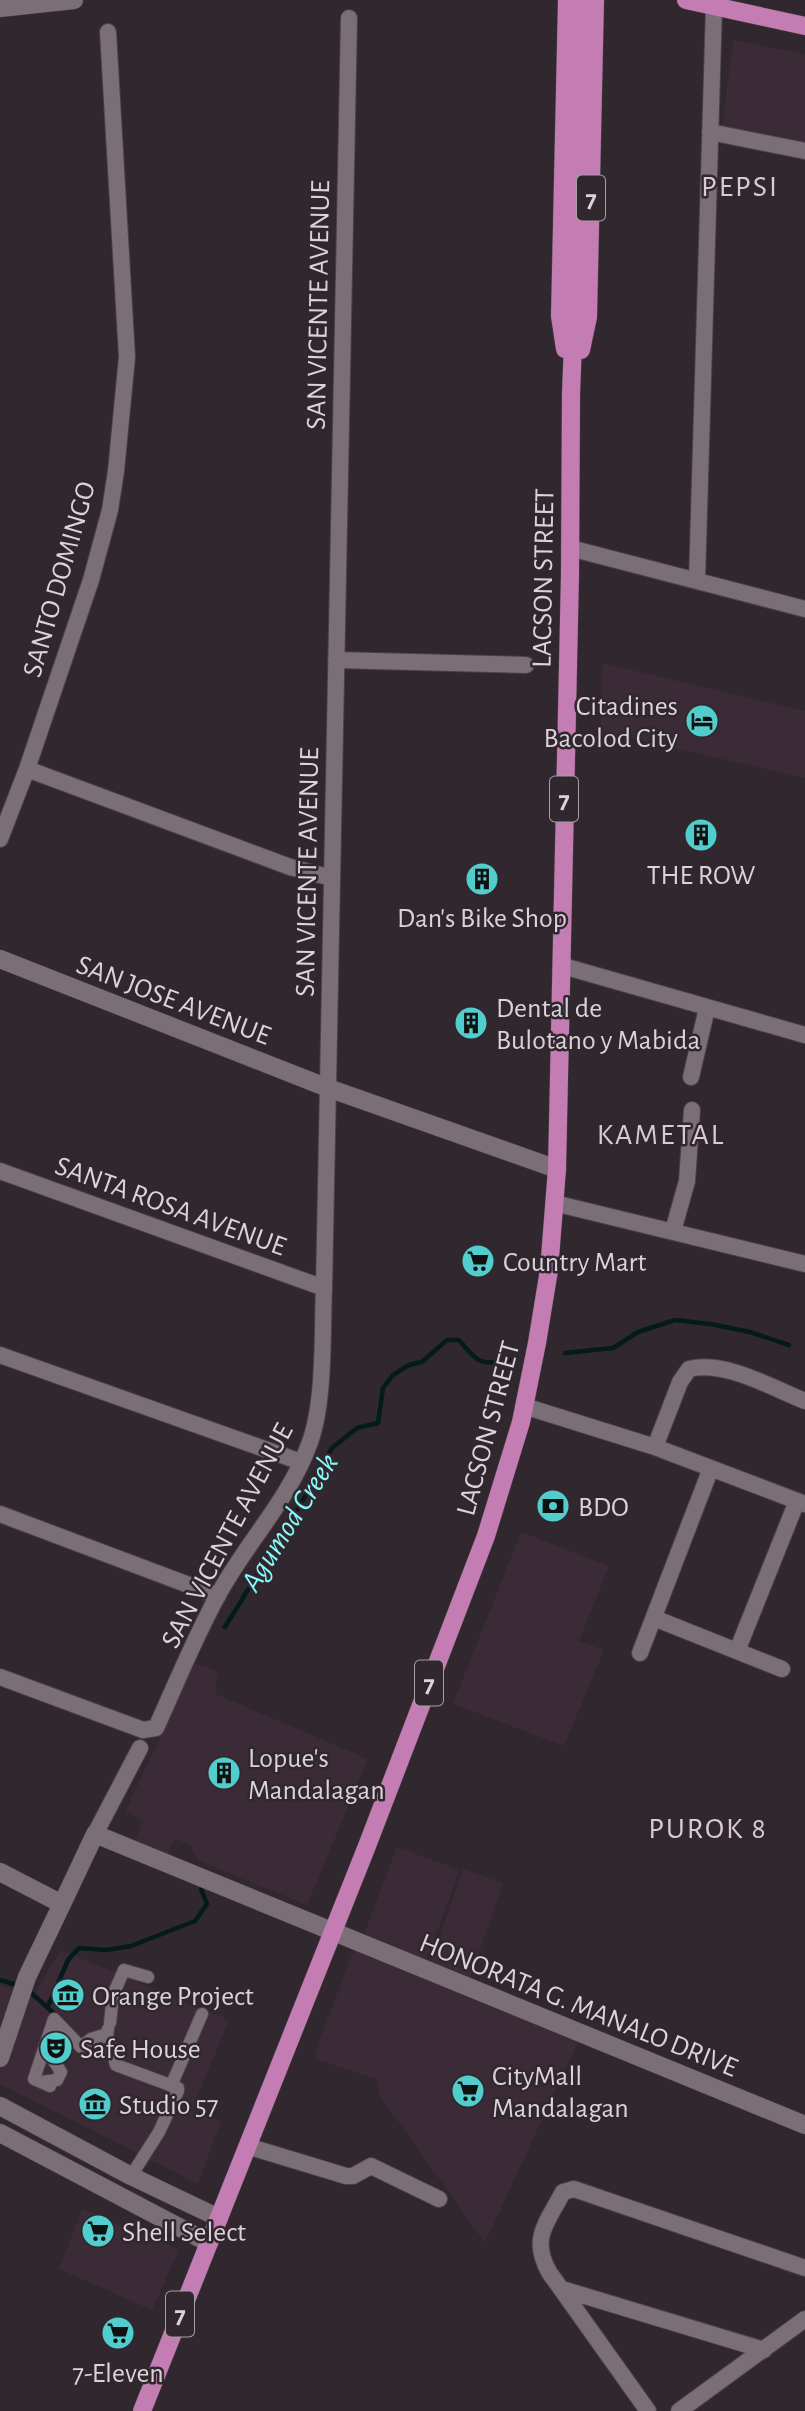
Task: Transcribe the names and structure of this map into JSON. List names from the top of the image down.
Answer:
{
  "streets": {
    "main road": ["7", "LACSON STREET"],
    "street": [
      "SAN VICENTE AVENUE",
      "SANTO DOMINGO",
      "SAN JOSE AVENUE",
      "SANTA ROSA AVENUE",
      "HONORATA G. MANALO DRIVE"
    ]
  },
  "crossings": [
    ["SAN VICENTE AVENUE", "SAN JOSE AVENUE"],
    ["SAN VICENTE AVENUE", "SANTA ROSA AVENUE"],
    ["LACSON STREET", "SAN JOSE AVENUE"],
    ["LACSON STREET", "HONORATA G. MANALO DRIVE"]
  ],
  "districts": ["PEPSI", "KAMETAL", "PUROK 8"],
  "water": ["Agumod Creek"],
  "places": {
    "hotel": ["Citadines Bacolod City"],
    "building": [
      "THE ROW",
      "Dan's Bike Shop",
      "Dental de Bulotano y Mabida",
      "Lopue's Mandalagan"
    ],
    "supermarket": [
      "Country Mart",
      "CityMall Mandalagan",
      "Shell Select",
      "7-Eleven"
    ],
    "bank": ["BDO"],
    "museum": ["Orange Project", "Studio 57"],
    "theatre": ["Safe House"]
  }
}
